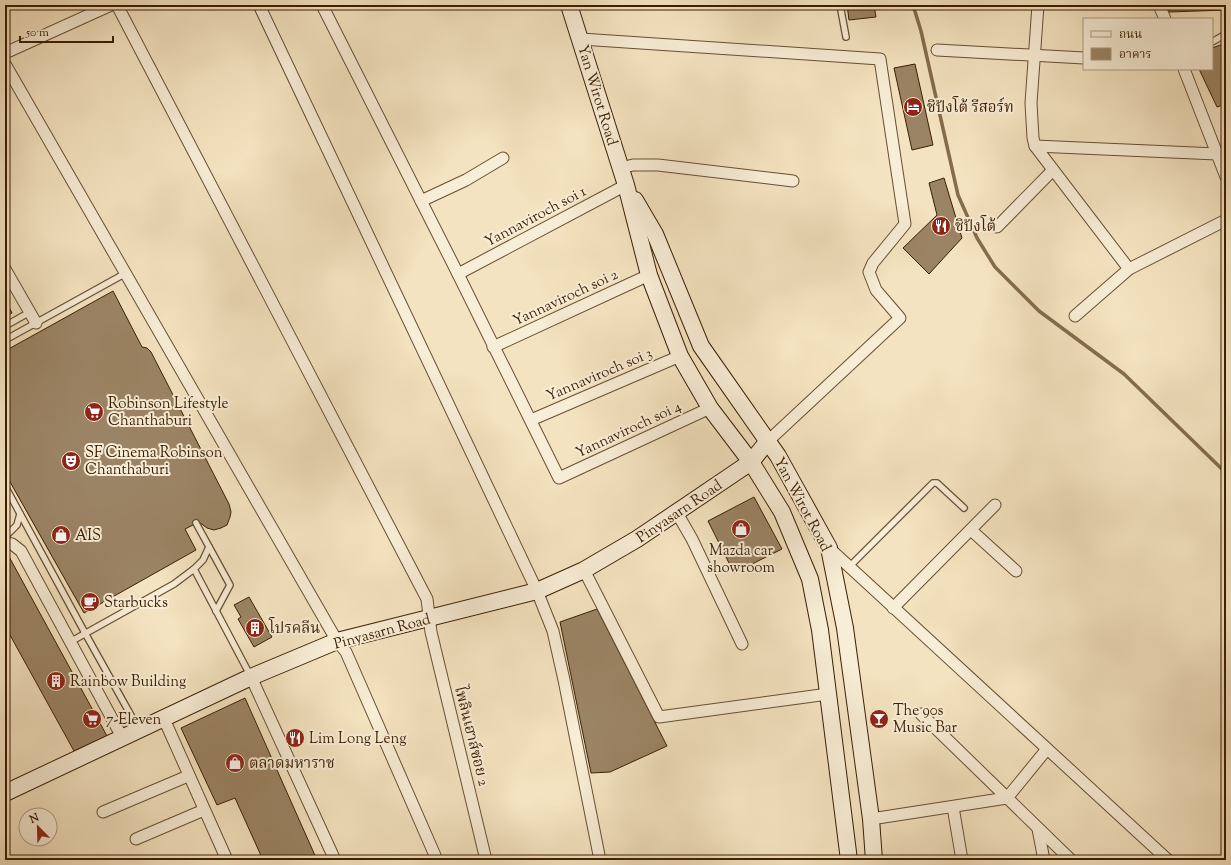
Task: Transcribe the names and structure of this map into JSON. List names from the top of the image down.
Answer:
{
  "streets": {
    "main road": ["Yan Wirot Road", "Pinyasarn Road"],
    "street": [
      "Yannaviroch soi 1",
      "Yannaviroch soi 2",
      "Yannaviroch soi 3",
      "Yannaviroch soi 4",
      "ไพลินเฮาส์ซอย 2"
    ]
  },
  "crossings": [
    ["Yan Wirot Road", "Yannaviroch soi 1"],
    ["Yan Wirot Road", "Yannaviroch soi 2"],
    ["Yan Wirot Road", "Yannaviroch soi 3"],
    ["Yan Wirot Road", "Yannaviroch soi 4"],
    ["Yan Wirot Road", "Pinyasarn Road"],
    ["Yannaviroch soi 3", "Yannaviroch soi 4"],
    ["Pinyasarn Road", "ไพลินเฮาส์ซอย 2"]
  ],
  "places": {
    "hotel": ["ชิปังโต้ รีสอร์ท"],
    "restaurant": ["ชิปังโต้", "Lim Long Leng"],
    "supermarket": ["Robinson Lifestyle Chanthaburi", "7-Eleven"],
    "theatre": ["SF Cinema Robinson Chanthaburi"],
    "shop": ["Mazda car showroom", "AIS", "ตลาดมหาราช"],
    "cafe": ["Starbucks"],
    "building": ["โปรคลีน", "Rainbow Building"],
    "bar": ["The 90s Music Bar"]
  },
  "legend": ["ถนน", "อาคาร"],
  "scale_bar": "50 m",
  "north": "top left"
}
